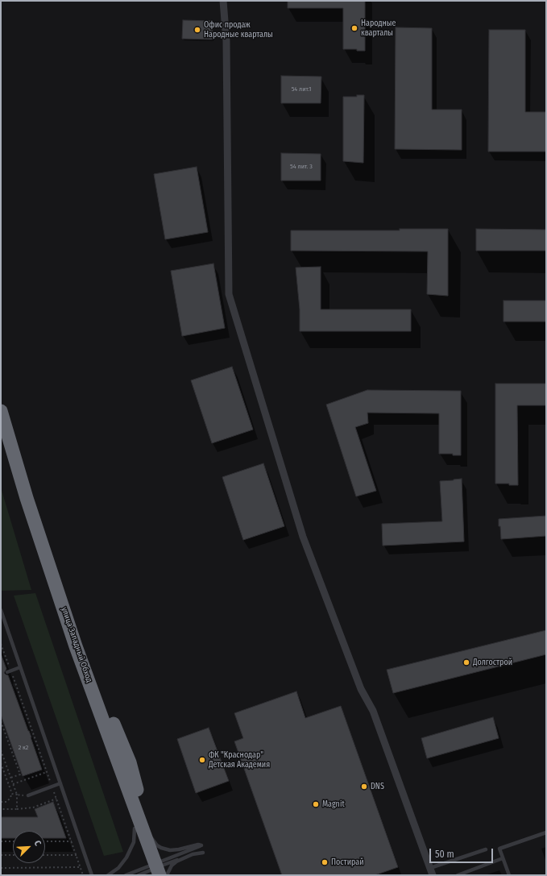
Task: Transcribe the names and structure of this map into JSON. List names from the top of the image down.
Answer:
{
  "streets": {
    "highway": ["улица Западный Обход"]
  },
  "places": [
    "Народные кварталы",
    "Офис продаж Народные кварталы",
    "Долгострой",
    "ФК \"Краснодар\" Детская Академия",
    "DNS",
    "Magnit",
    "Постирай"
  ],
  "house_numbers": ["54 лит.1", "54 лит. 3", "2 к2"],
  "scale_bar": "50 m",
  "north": "top right"
}
